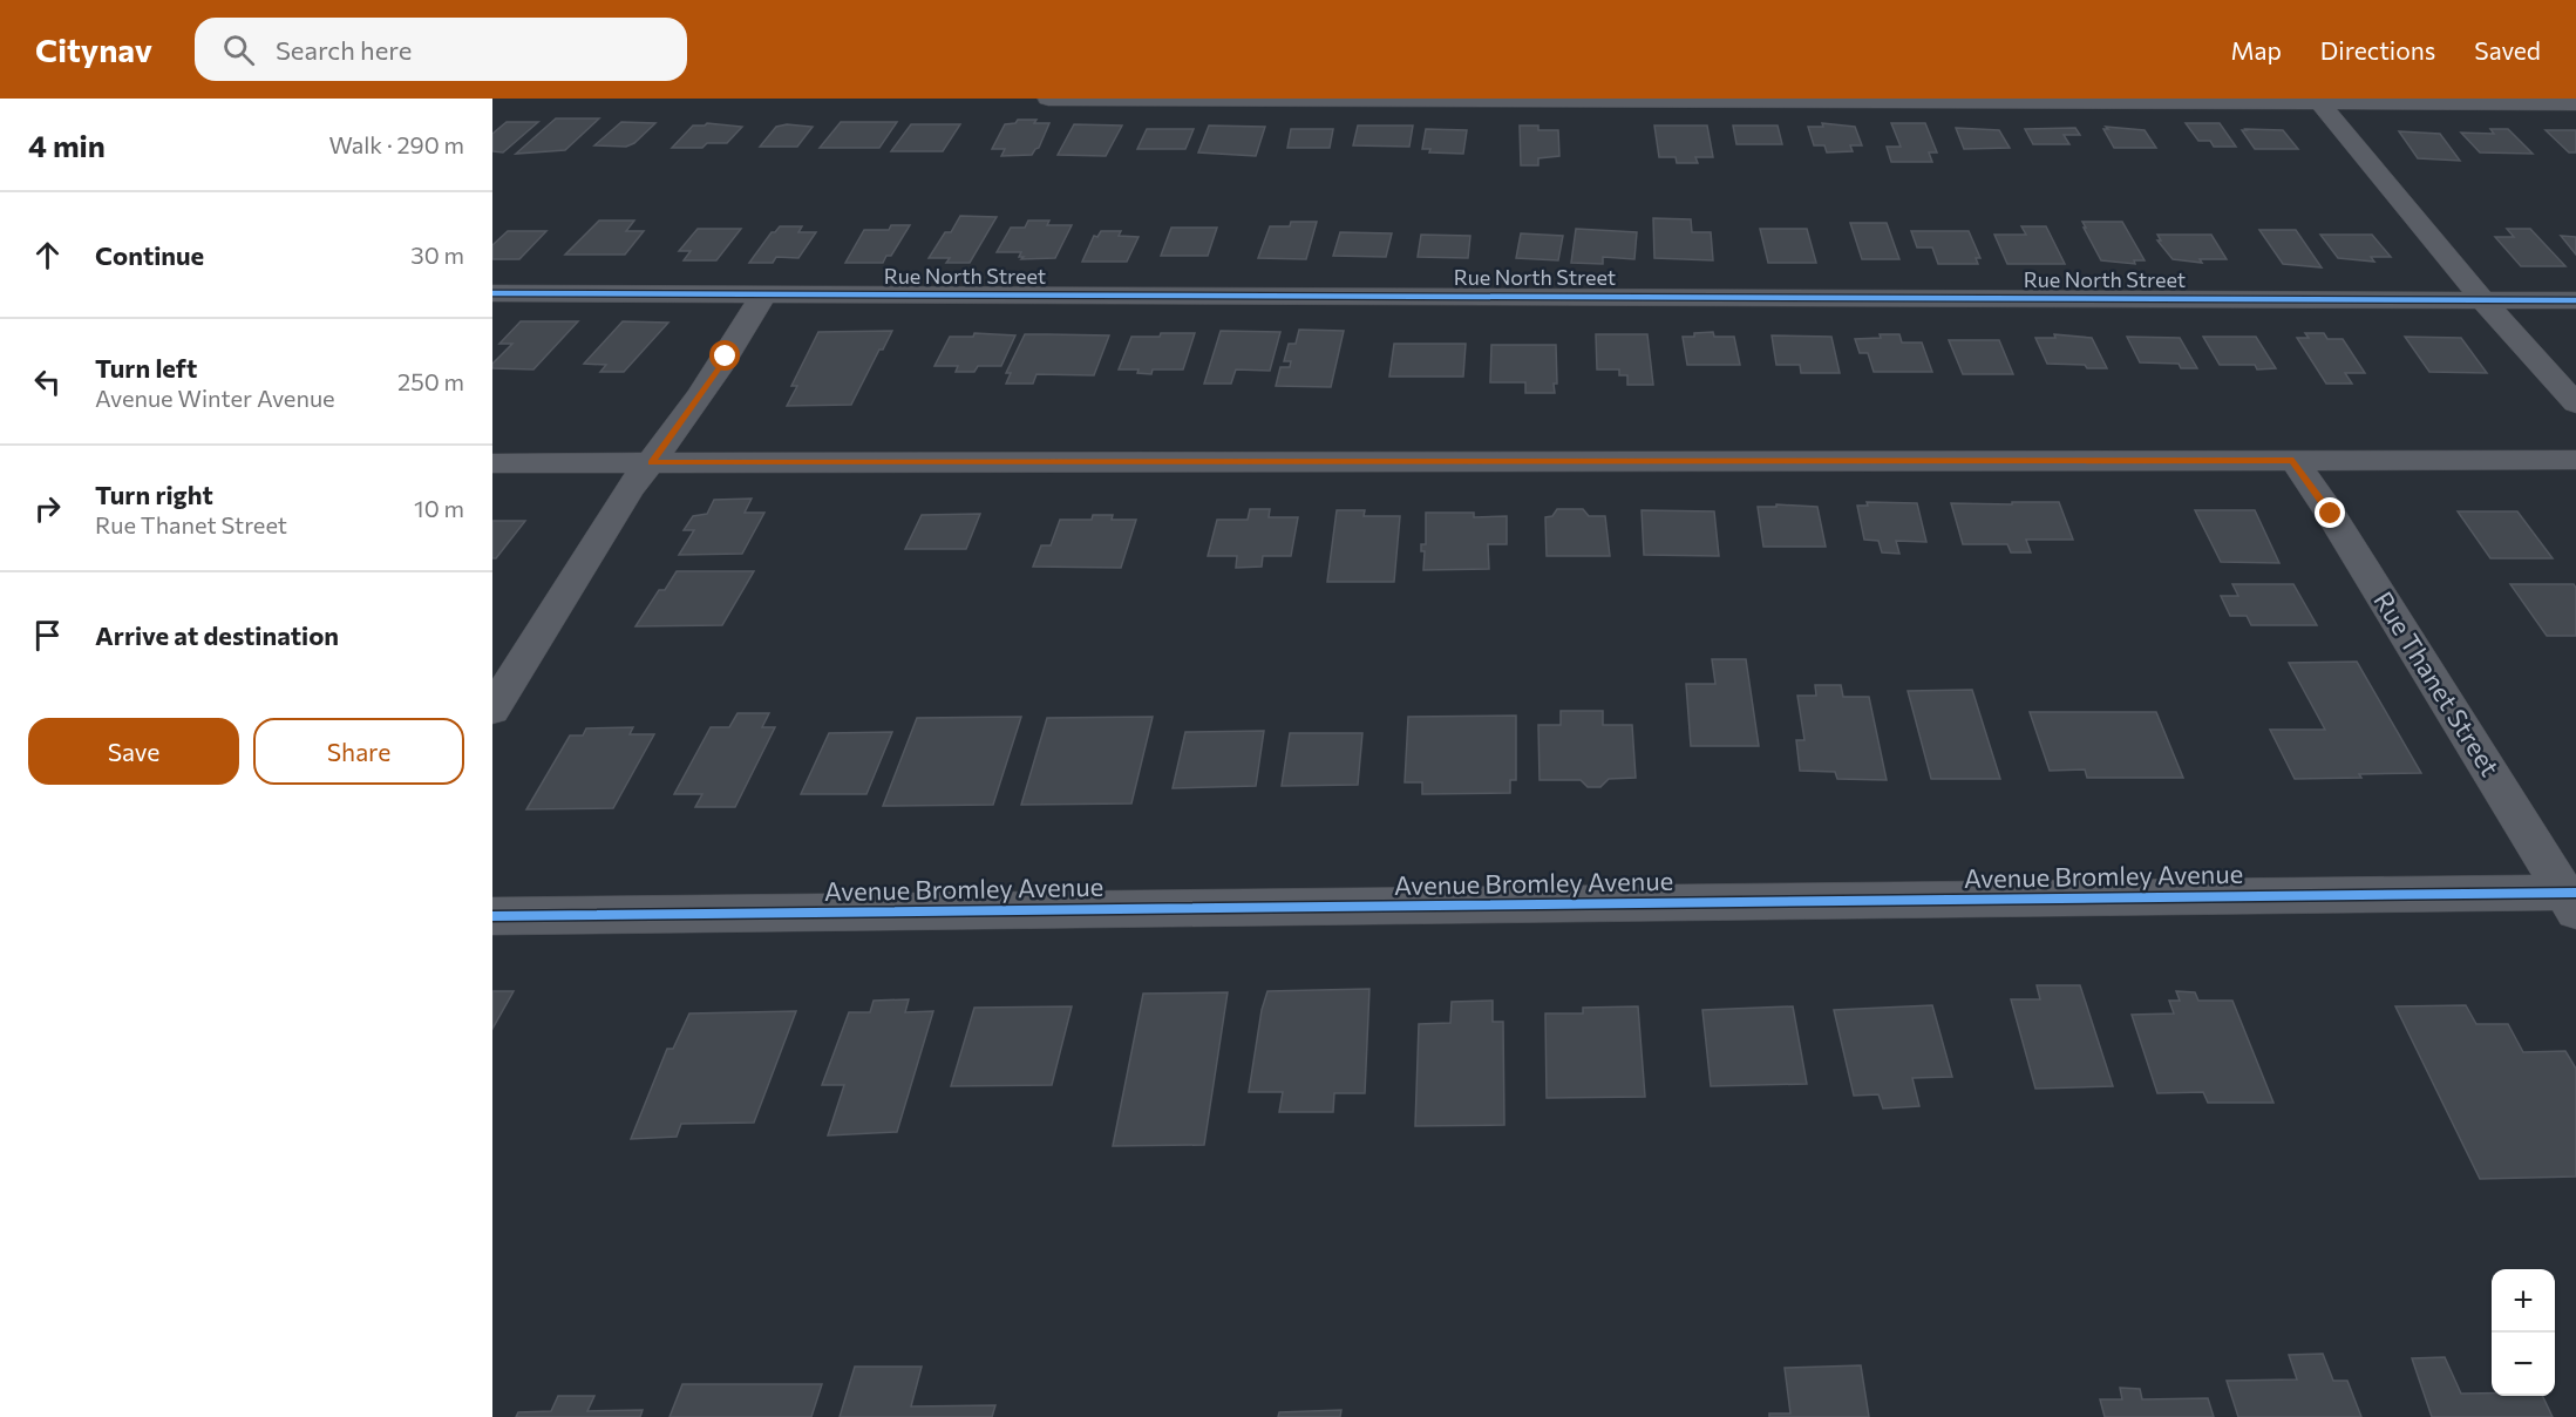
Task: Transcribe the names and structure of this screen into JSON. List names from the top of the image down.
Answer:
{
  "streets": {
    "street": ["Rue North Street", "Rue Thanet Street", "Avenue Bromley Avenue"]
  },
  "crossings": [
    ["Rue Thanet Street", "Avenue Bromley Avenue"]
  ],
  "page": {
    "header": "Citynav",
    "search": "Search here",
    "nav": ["Map", "Directions", "Saved"],
    "heading": ["4 min", "Walk · 290 m"],
    "list": [
      ["Continue", "30 m"],
      ["Turn left", "Avenue Winter Avenue", "250 m"],
      ["Turn right", "Rue Thanet Street", "10 m"],
      "Arrive at destination"
    ],
    "buttons": ["Save", "Share"],
    "map_buttons": ["+", "−"]
  }
}
